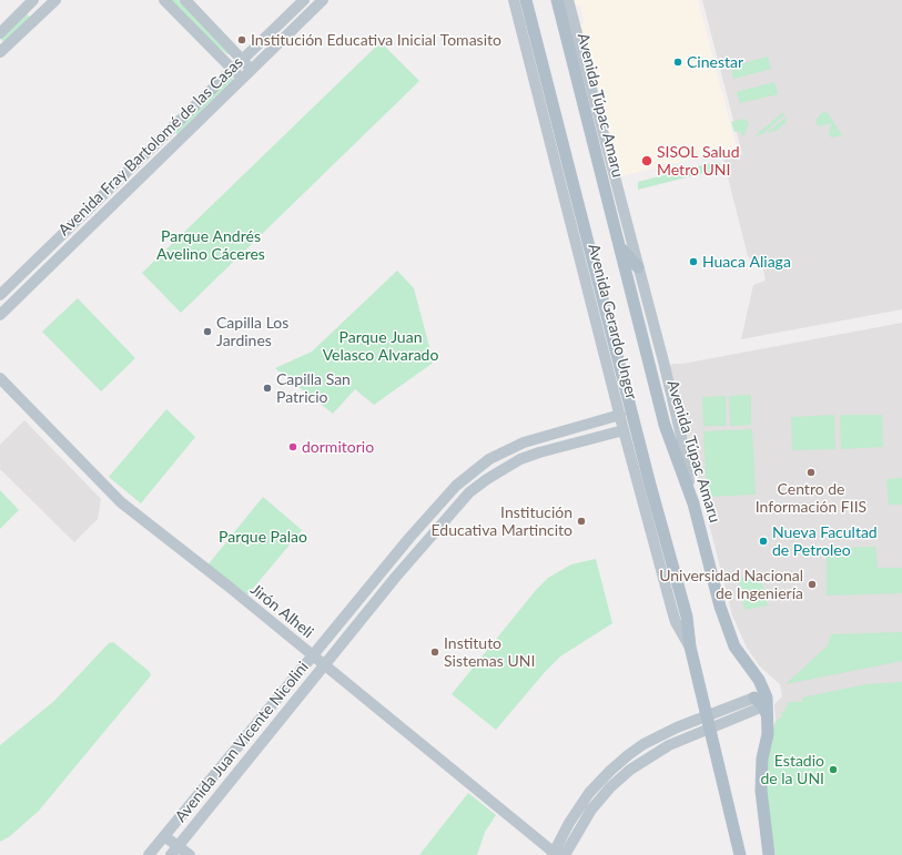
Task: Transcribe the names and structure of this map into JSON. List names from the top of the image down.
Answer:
{
  "streets": {
    "main road": ["Avenida Túpac Amaru"],
    "street": [
      "Avenida Fray Bartolomé de las Casas",
      "Avenida Gerardo Unger",
      "Jirón Alheli",
      "Avenida Juan Vicente Nicolini"
    ]
  },
  "crossings": [
    ["Avenida Gerardo Unger", "Avenida Juan Vicente Nicolini"],
    ["Jirón Alheli", "Avenida Juan Vicente Nicolini"]
  ],
  "parks": ["Parque Andrés Avelino Cáceres", "Parque Juan Velasco Alvarado", "Parque Palao"],
  "places": [
    "Institución Educativa Inicial Tomasito",
    "Cinestar",
    "SISOL Salud Metro UNI",
    "Huaca Aliaga",
    "Capilla Los Jardines",
    "Capilla San Patricio",
    "dormitorio",
    "Centro de Información FIIS",
    "Institución Educativa Martincito",
    "Nueva Facultad de Petroleo",
    "Universidad Nacional de Ingeniería",
    "Instituto Sistemas UNI",
    "Estadio de la UNI"
  ]
}
